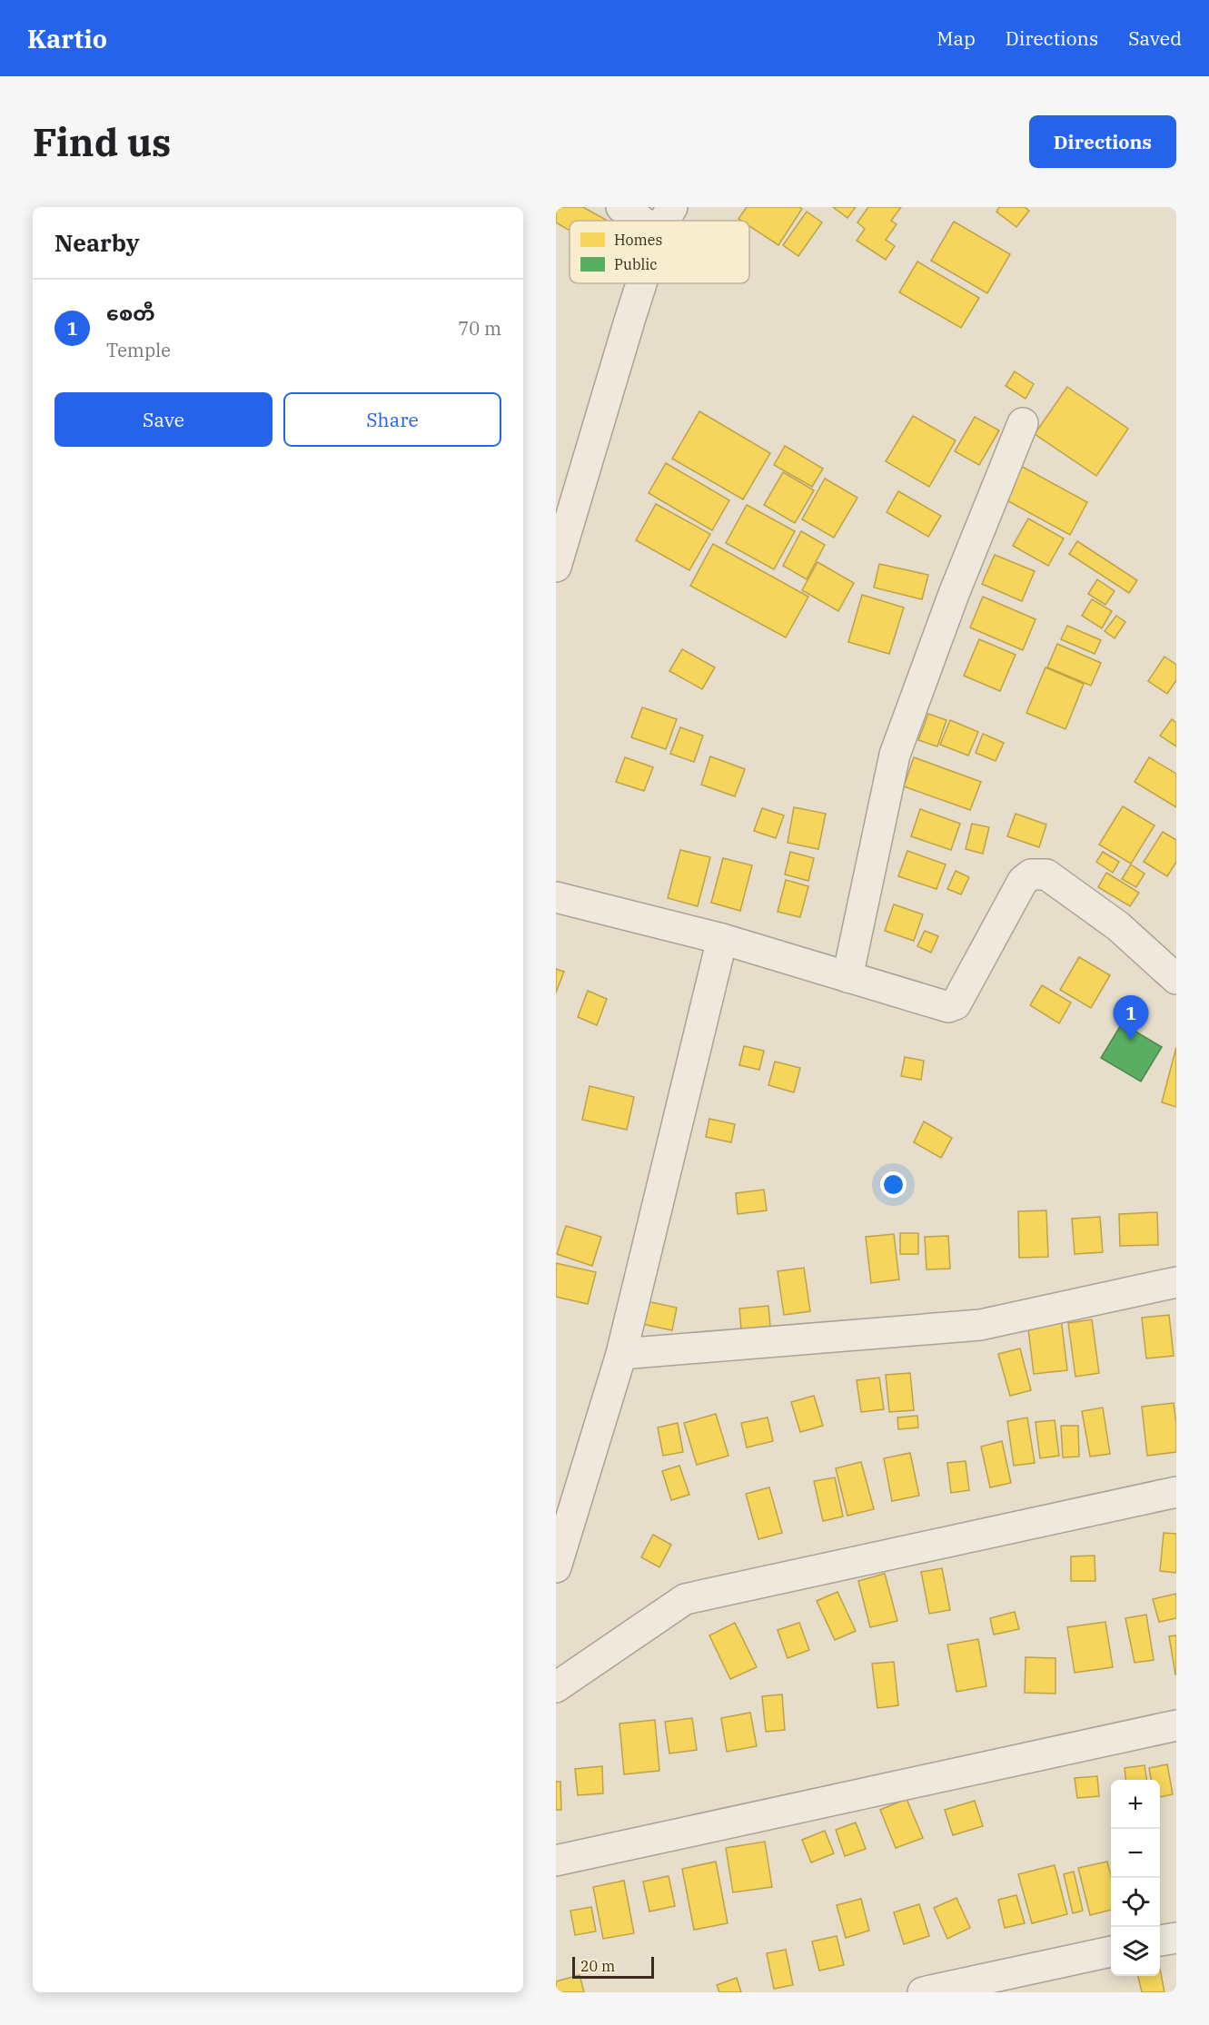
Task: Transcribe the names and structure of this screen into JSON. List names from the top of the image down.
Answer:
{
  "legend": ["Homes", "Public"],
  "scale_bar": "20 m",
  "page": {
    "header": "Kartio",
    "nav": ["Map", "Directions", "Saved"],
    "buttons": [
      "Directions",
      ["Save", "Share"]
    ],
    "title": "Find us",
    "heading": "Nearby",
    "list": [
      {
        "mark": "1",
        "name": "စေတီ",
        "note": "Temple",
        "value": "70 m"
      }
    ],
    "pins": "1",
    "map_buttons": ["+", "−"],
    "scale": "20 m"
  }
}
